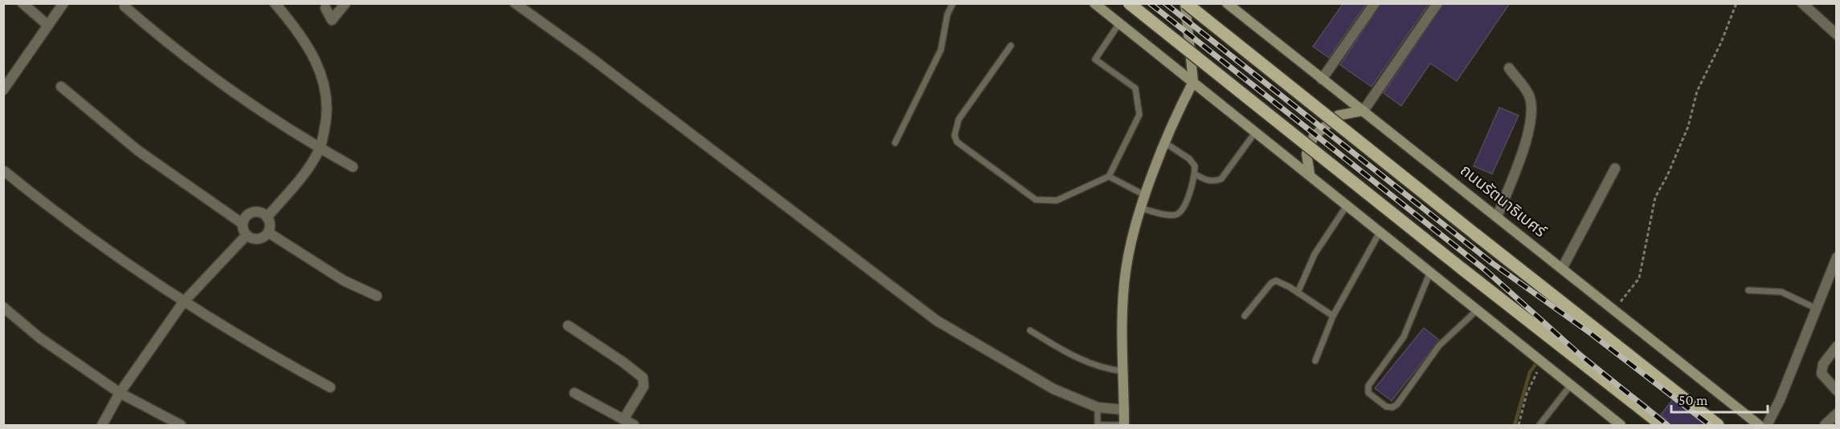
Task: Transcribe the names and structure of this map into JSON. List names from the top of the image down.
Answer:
{
  "streets": {
    "main road": ["ถนนรัตนาธิเบศร์"]
  },
  "scale_bar": "50 m"
}
